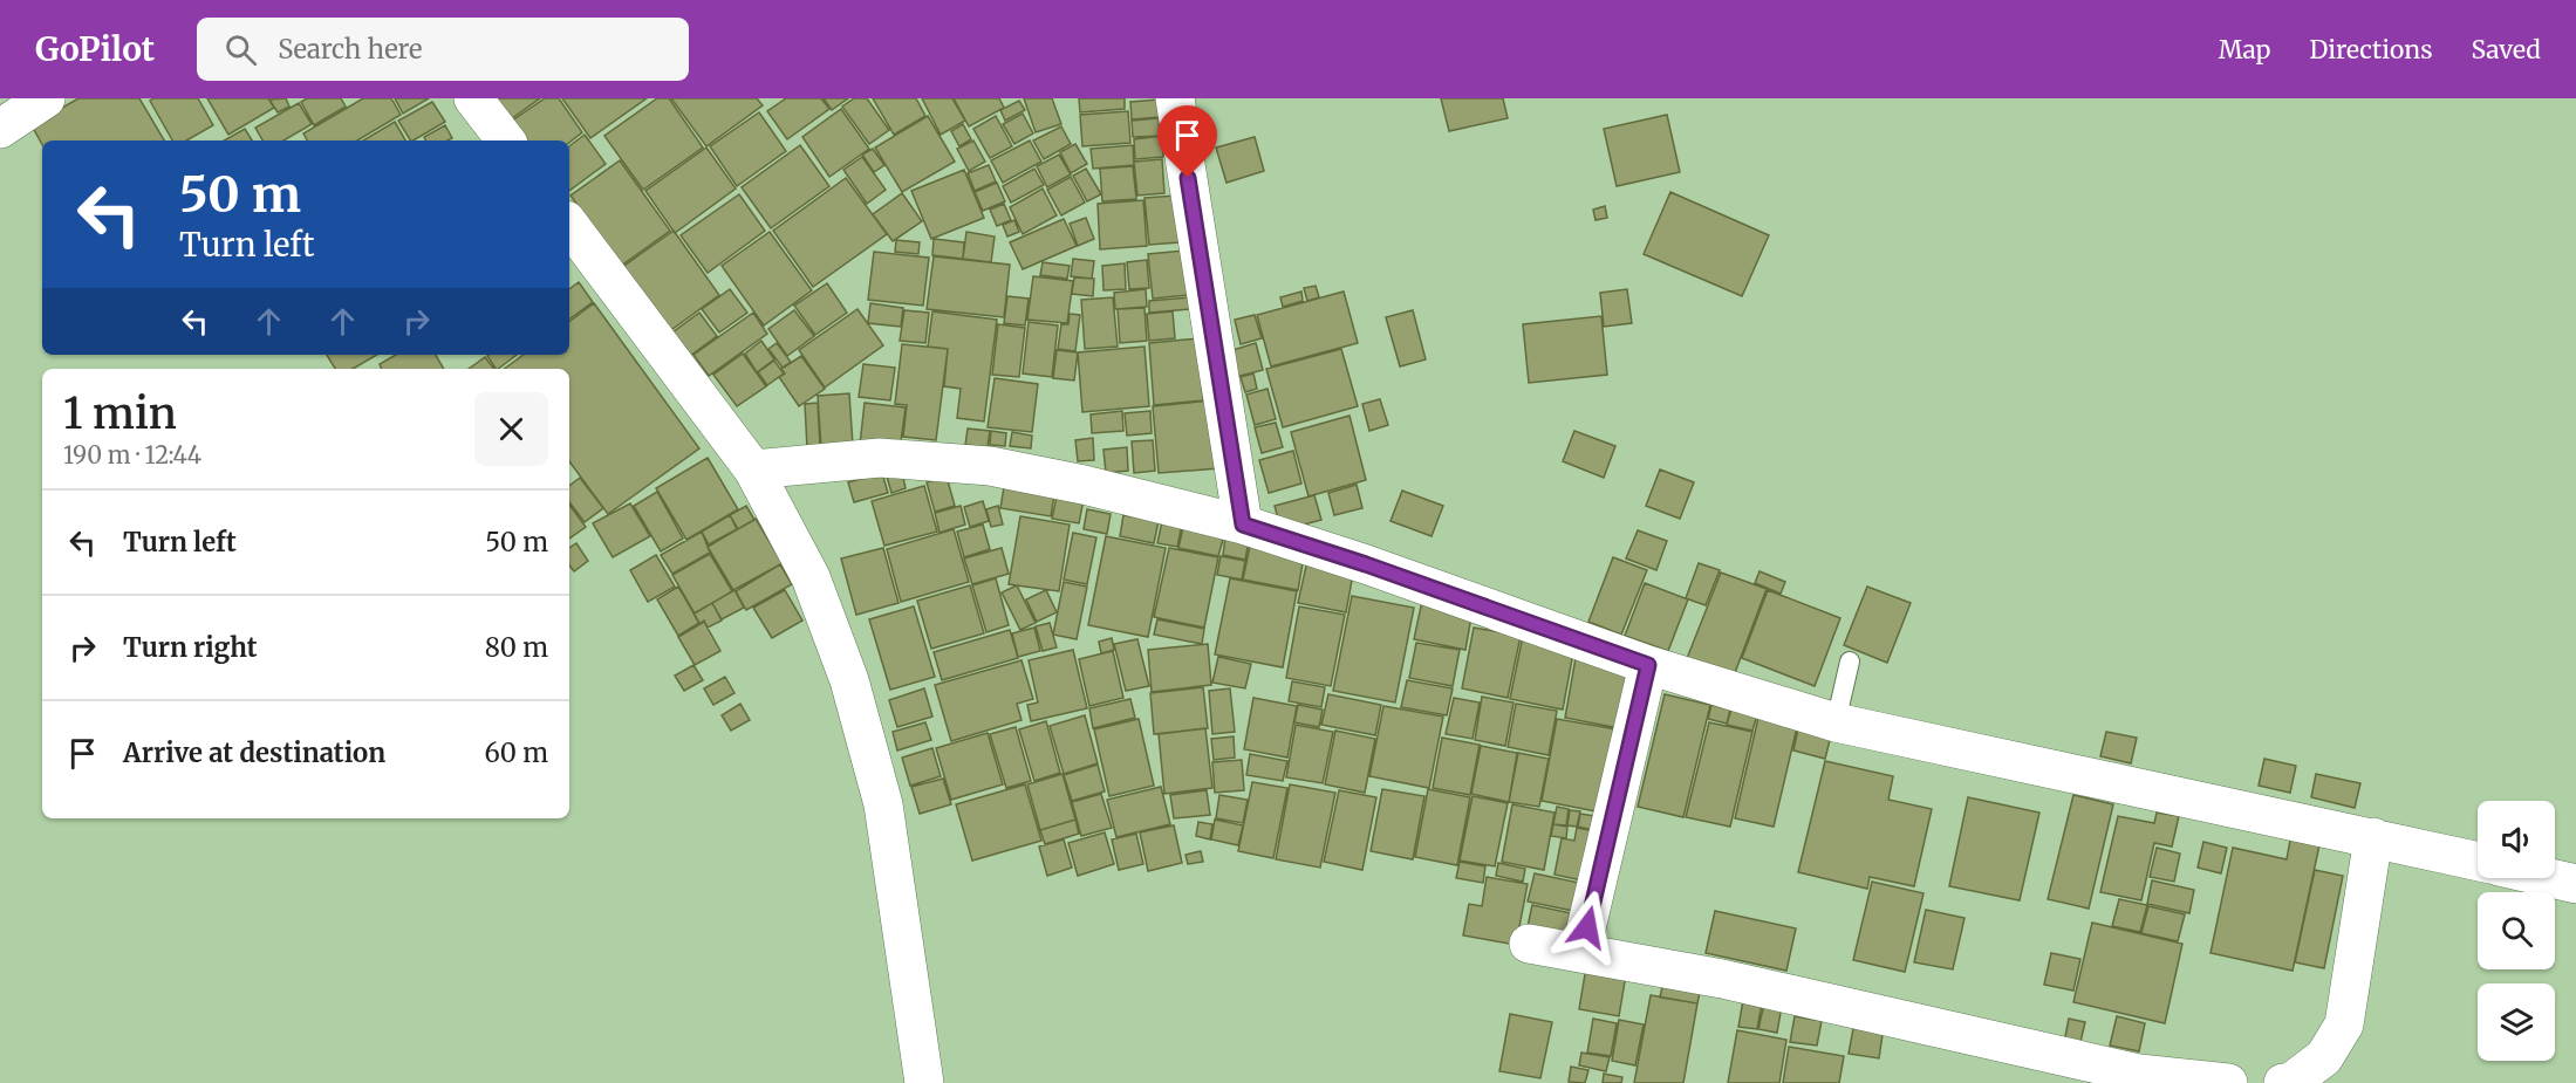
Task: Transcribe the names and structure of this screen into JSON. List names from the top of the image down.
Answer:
{
  "page": {
    "header": "GoPilot",
    "search": "Search here",
    "nav": ["Map", "Directions", "Saved"],
    "turn": ["50 m", "Turn left"],
    "heading": ["1 min", "190 m · 12:44"],
    "list": [
      {
        "name": "Turn left",
        "value": "50 m"
      },
      {
        "name": "Turn right",
        "value": "80 m"
      },
      {
        "name": "Arrive at destination",
        "value": "60 m"
      }
    ]
  }
}
